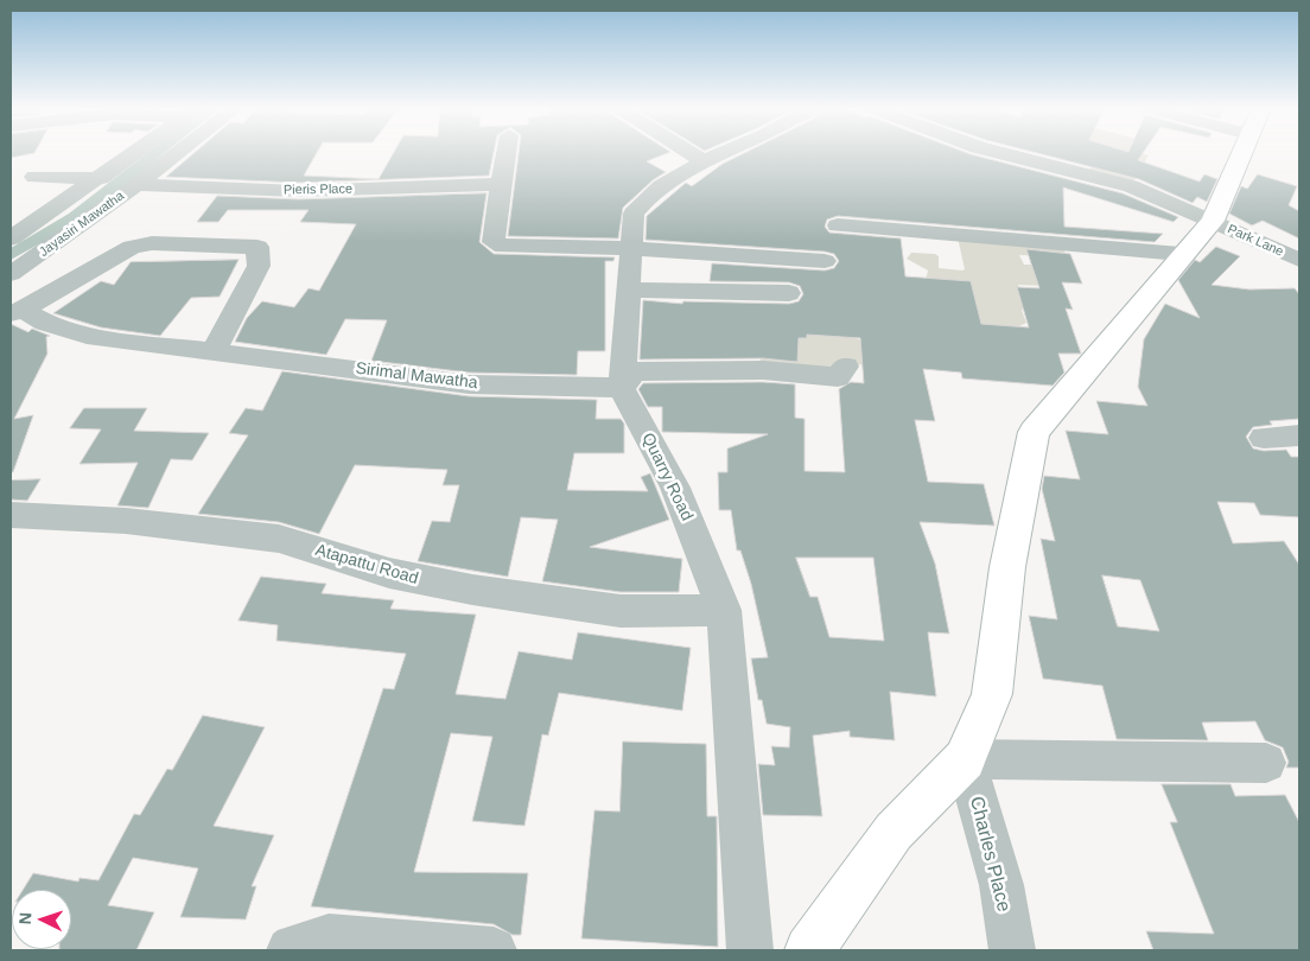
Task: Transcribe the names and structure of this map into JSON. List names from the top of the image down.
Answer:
{
  "streets": {
    "street": [
      "Pieris Place",
      "Jayasiri Mawatha",
      "Park Lane",
      "Sirimal Mawatha",
      "Quarry Road",
      "Atapattu Road",
      "Charles Place"
    ]
  },
  "crossings": [
    ["Pieris Place", "Jayasiri Mawatha"],
    ["Sirimal Mawatha", "Quarry Road"],
    ["Quarry Road", "Atapattu Road"]
  ],
  "north": "left"
}
